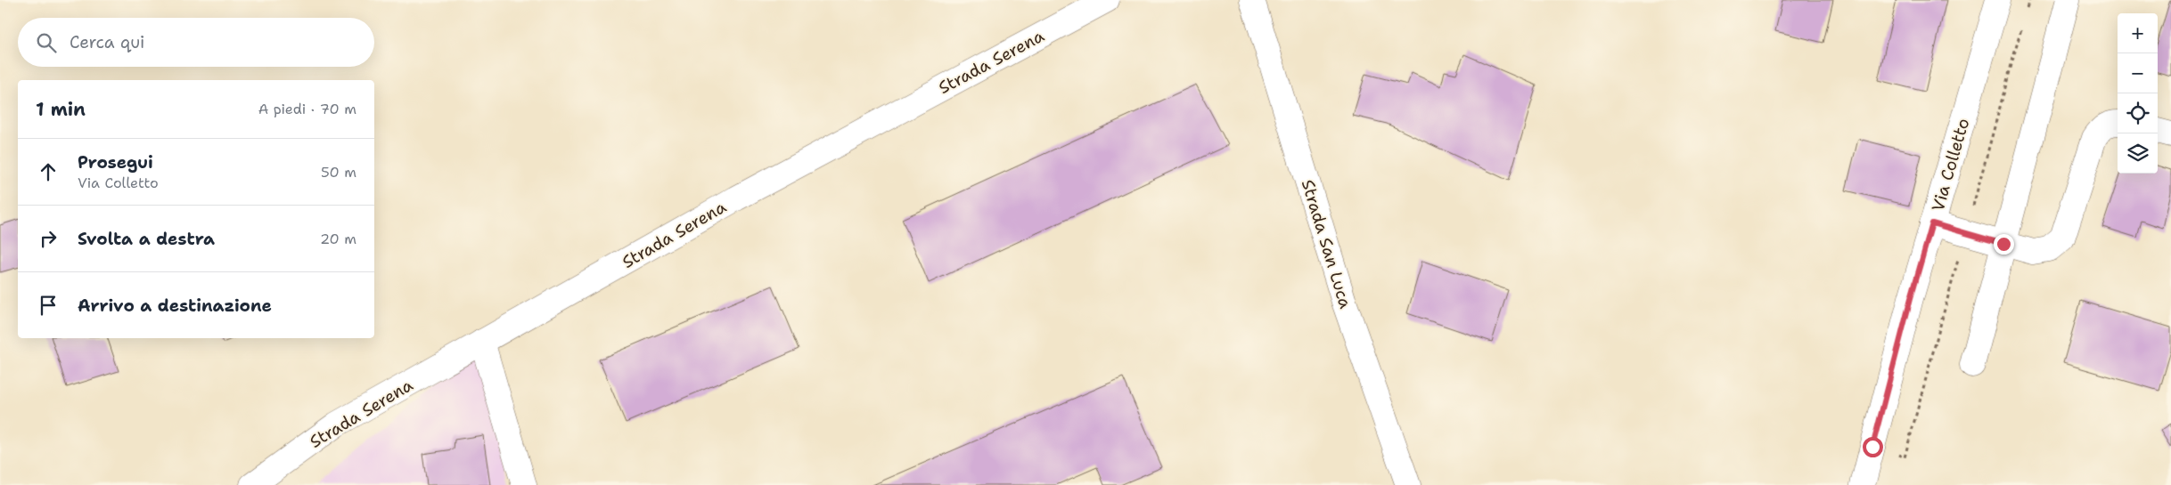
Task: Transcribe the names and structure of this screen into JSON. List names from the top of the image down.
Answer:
{
  "streets": {
    "street": ["Strada Serena", "Via Colletto", "Strada San Luca"]
  },
  "page": {
    "map_buttons": ["+", "−"],
    "search": "Cerca qui",
    "heading": ["1 min", "A piedi · 70 m"],
    "list": [
      ["Prosegui", "Via Colletto", "50 m"],
      ["Svolta a destra", "20 m"],
      "Arrivo a destinazione"
    ]
  }
}
